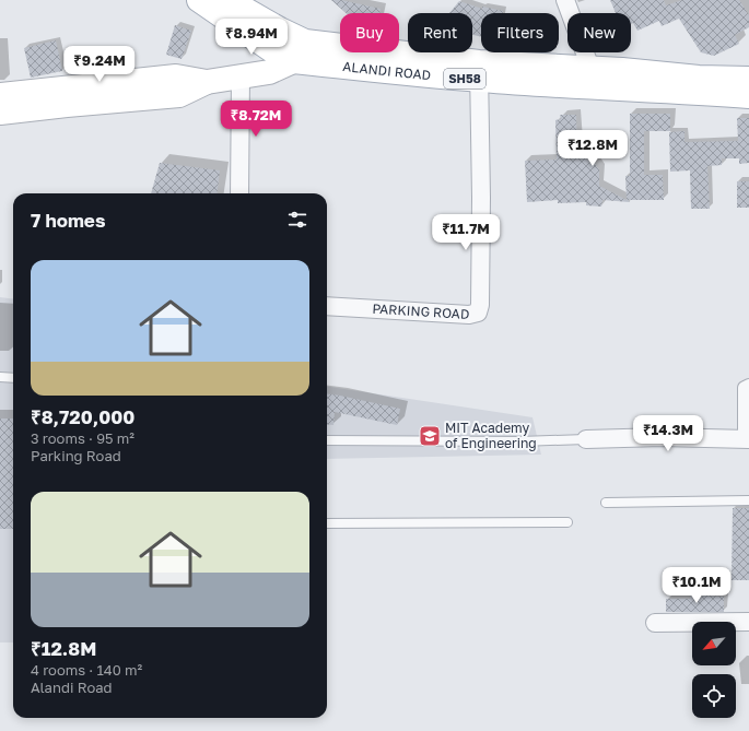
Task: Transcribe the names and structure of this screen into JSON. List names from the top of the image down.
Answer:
{
  "streets": {
    "main road": ["ALANDI ROAD", "SH58"],
    "street": ["PARKING ROAD"]
  },
  "crossings": [
    ["ALANDI ROAD", "SH58"],
    ["ALANDI ROAD", "PARKING ROAD"],
    ["SH58", "PARKING ROAD"]
  ],
  "places": {
    "school or university": ["MIT Academy of Engineering"]
  },
  "north": "bottom left",
  "page": {
    "chip": [
      "Buy",
      "Rent",
      "Filters",
      "New"
    ],
    "price": [
      "₹8.94M",
      "₹9.24M",
      "₹8.72M",
      "₹12.8M",
      "₹11.7M",
      "₹14.3M",
      "₹10.1M"
    ],
    "heading": "7 homes",
    "list": [
      {
        "name": "₹8,720,000",
        "note": "3 rooms · 95 m² · Parking Road"
      },
      {
        "name": "₹12.8M",
        "note": "4 rooms · 140 m² · Alandi Road"
      }
    ]
  }
}
